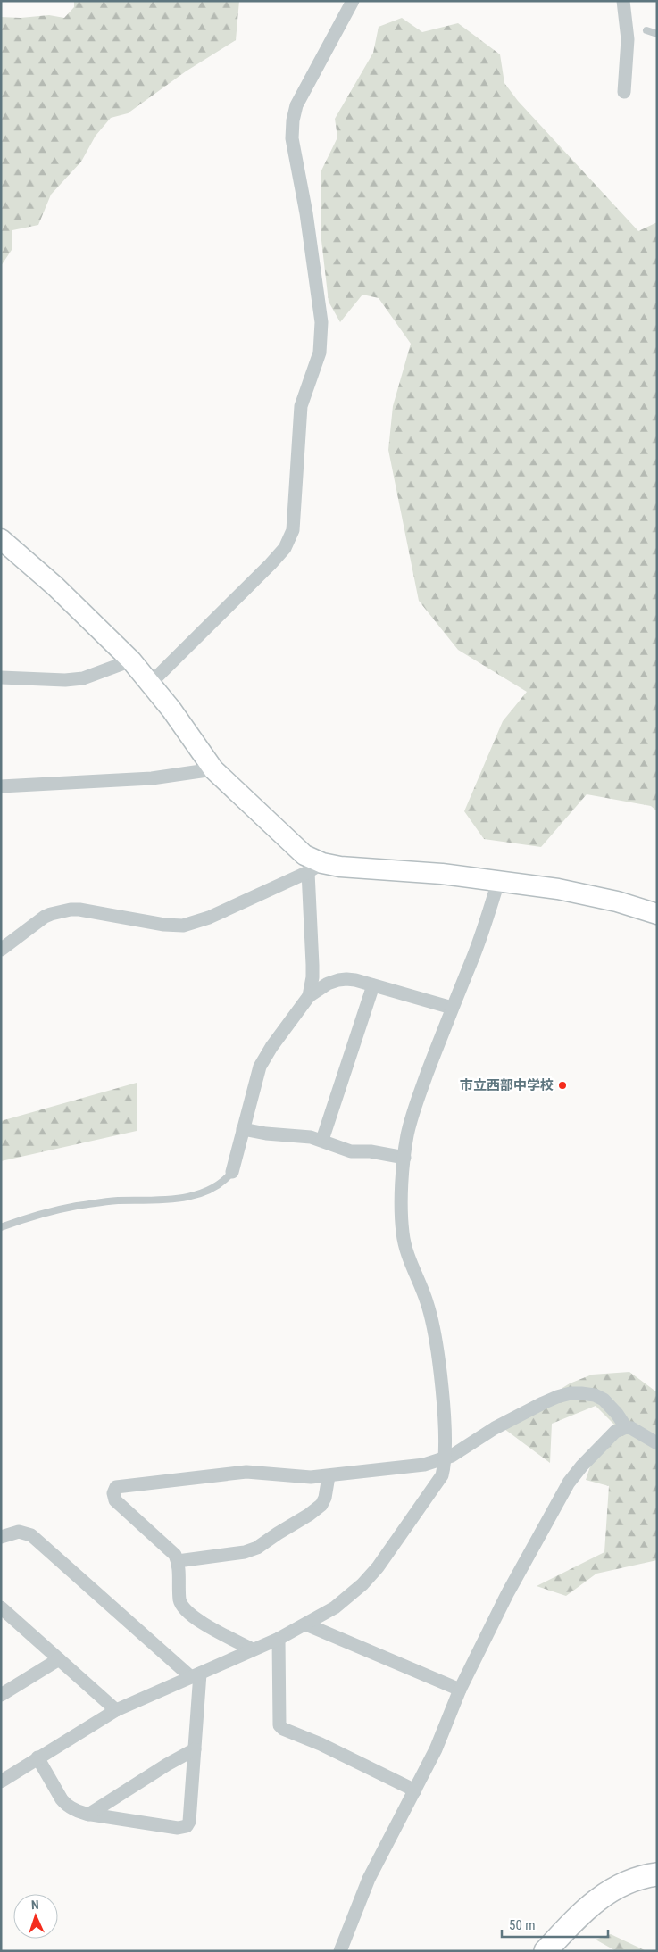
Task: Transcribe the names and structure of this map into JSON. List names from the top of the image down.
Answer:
{
  "places": ["市立西部中学校"],
  "scale_bar": "50 m",
  "north": "top"
}
